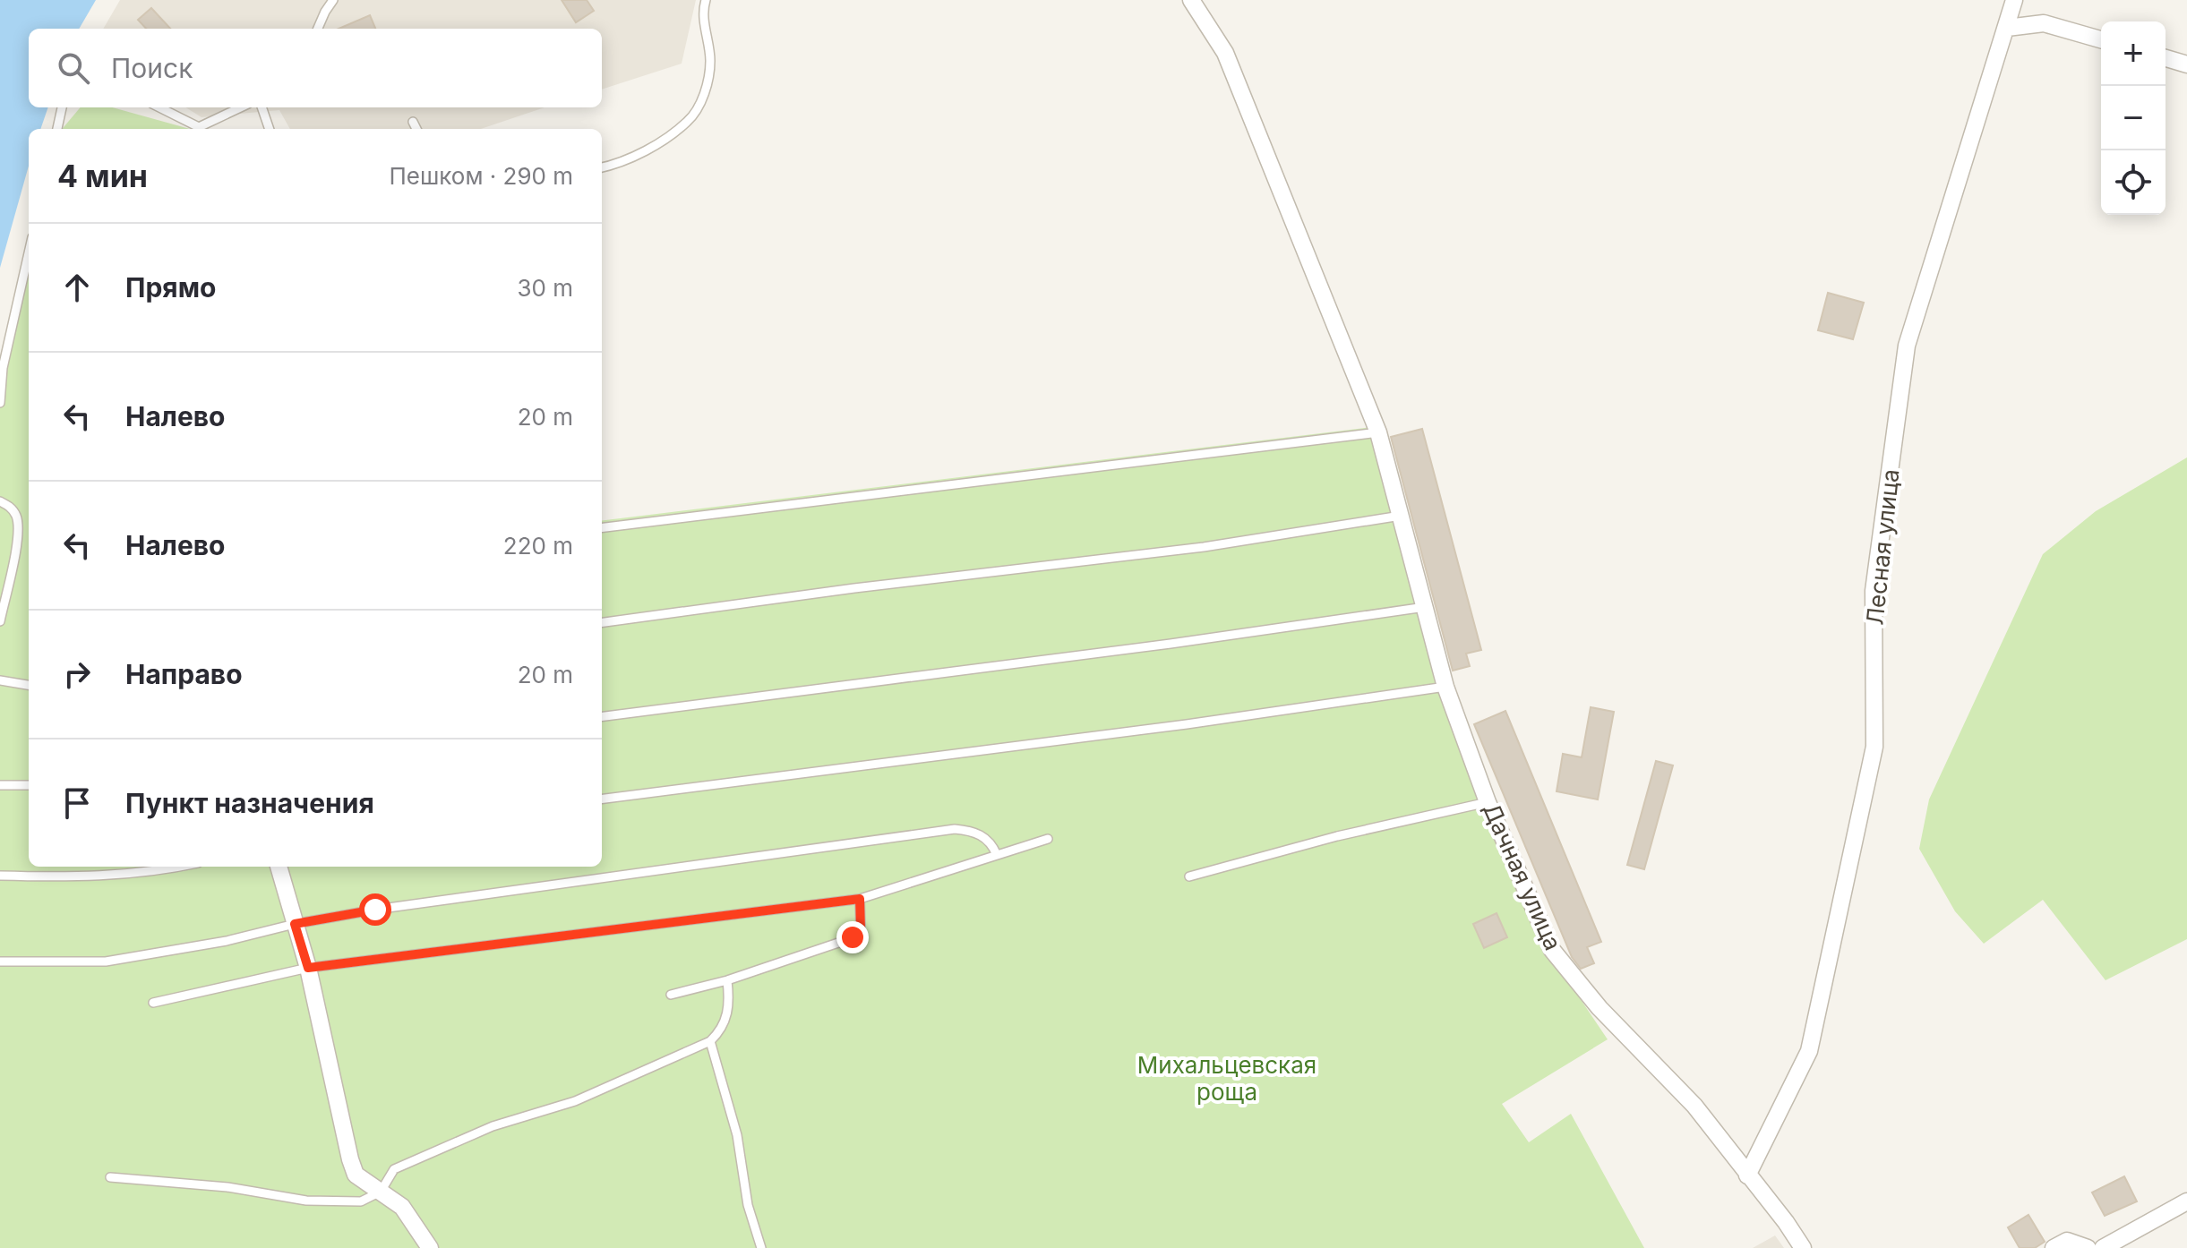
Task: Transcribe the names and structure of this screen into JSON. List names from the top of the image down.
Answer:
{
  "streets": {
    "street": ["Лесная улица", "Дачная улица"]
  },
  "crossings": [
    ["Лесная улица", "Дачная улица"]
  ],
  "parks": ["Михальцевская роща"],
  "page": {
    "map_buttons": ["+", "−"],
    "search": "Поиск",
    "heading": ["4 мин", "Пешком · 290 m"],
    "list": [
      ["Прямо", "30 m"],
      ["Налево", "20 m"],
      ["Налево", "220 m"],
      ["Направо", "20 m"],
      "Пункт назначения"
    ]
  }
}
